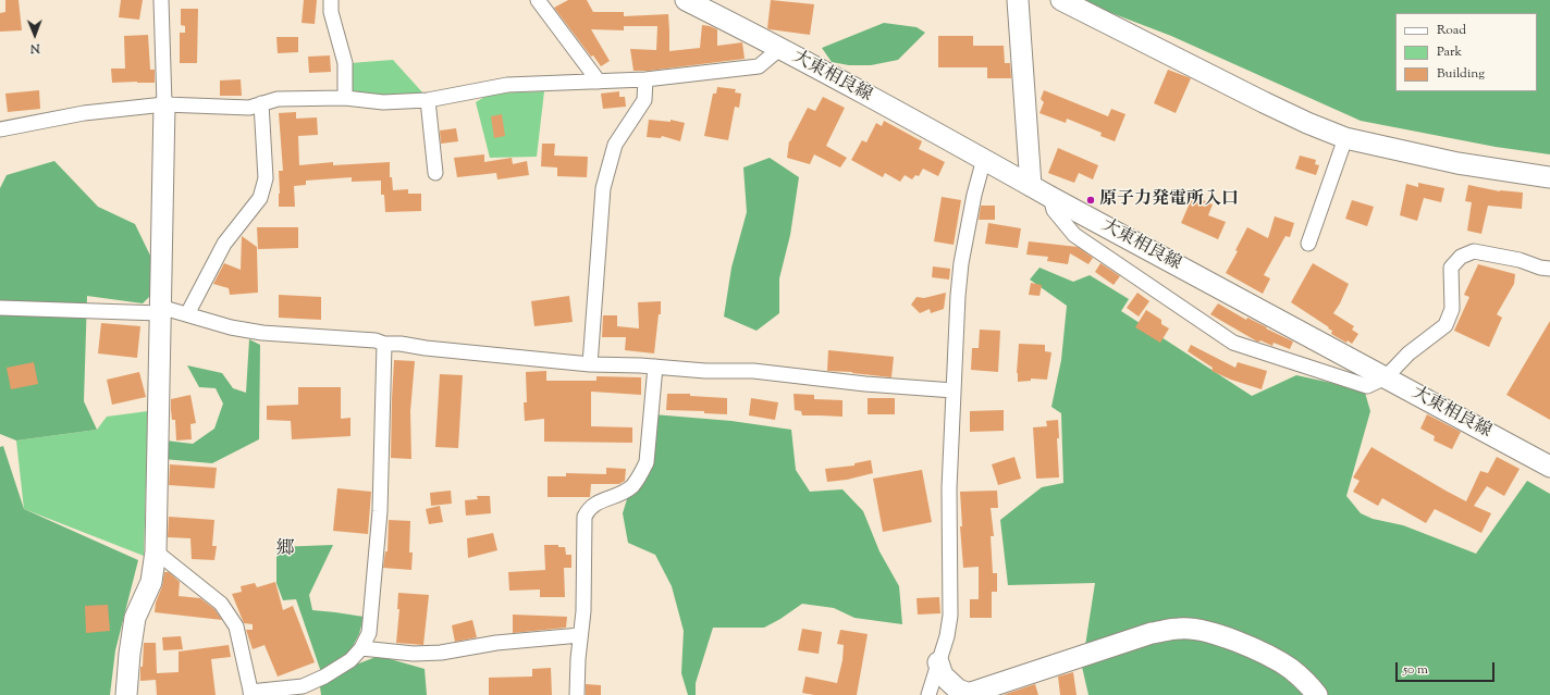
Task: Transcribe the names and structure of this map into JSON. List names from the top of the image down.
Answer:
{
  "streets": {
    "street": ["大東相良線"]
  },
  "districts": ["郷"],
  "places": ["原子力発電所入口"],
  "legend": ["Road", "Park", "Building"],
  "scale_bar": "50 m",
  "north": "bottom"
}
